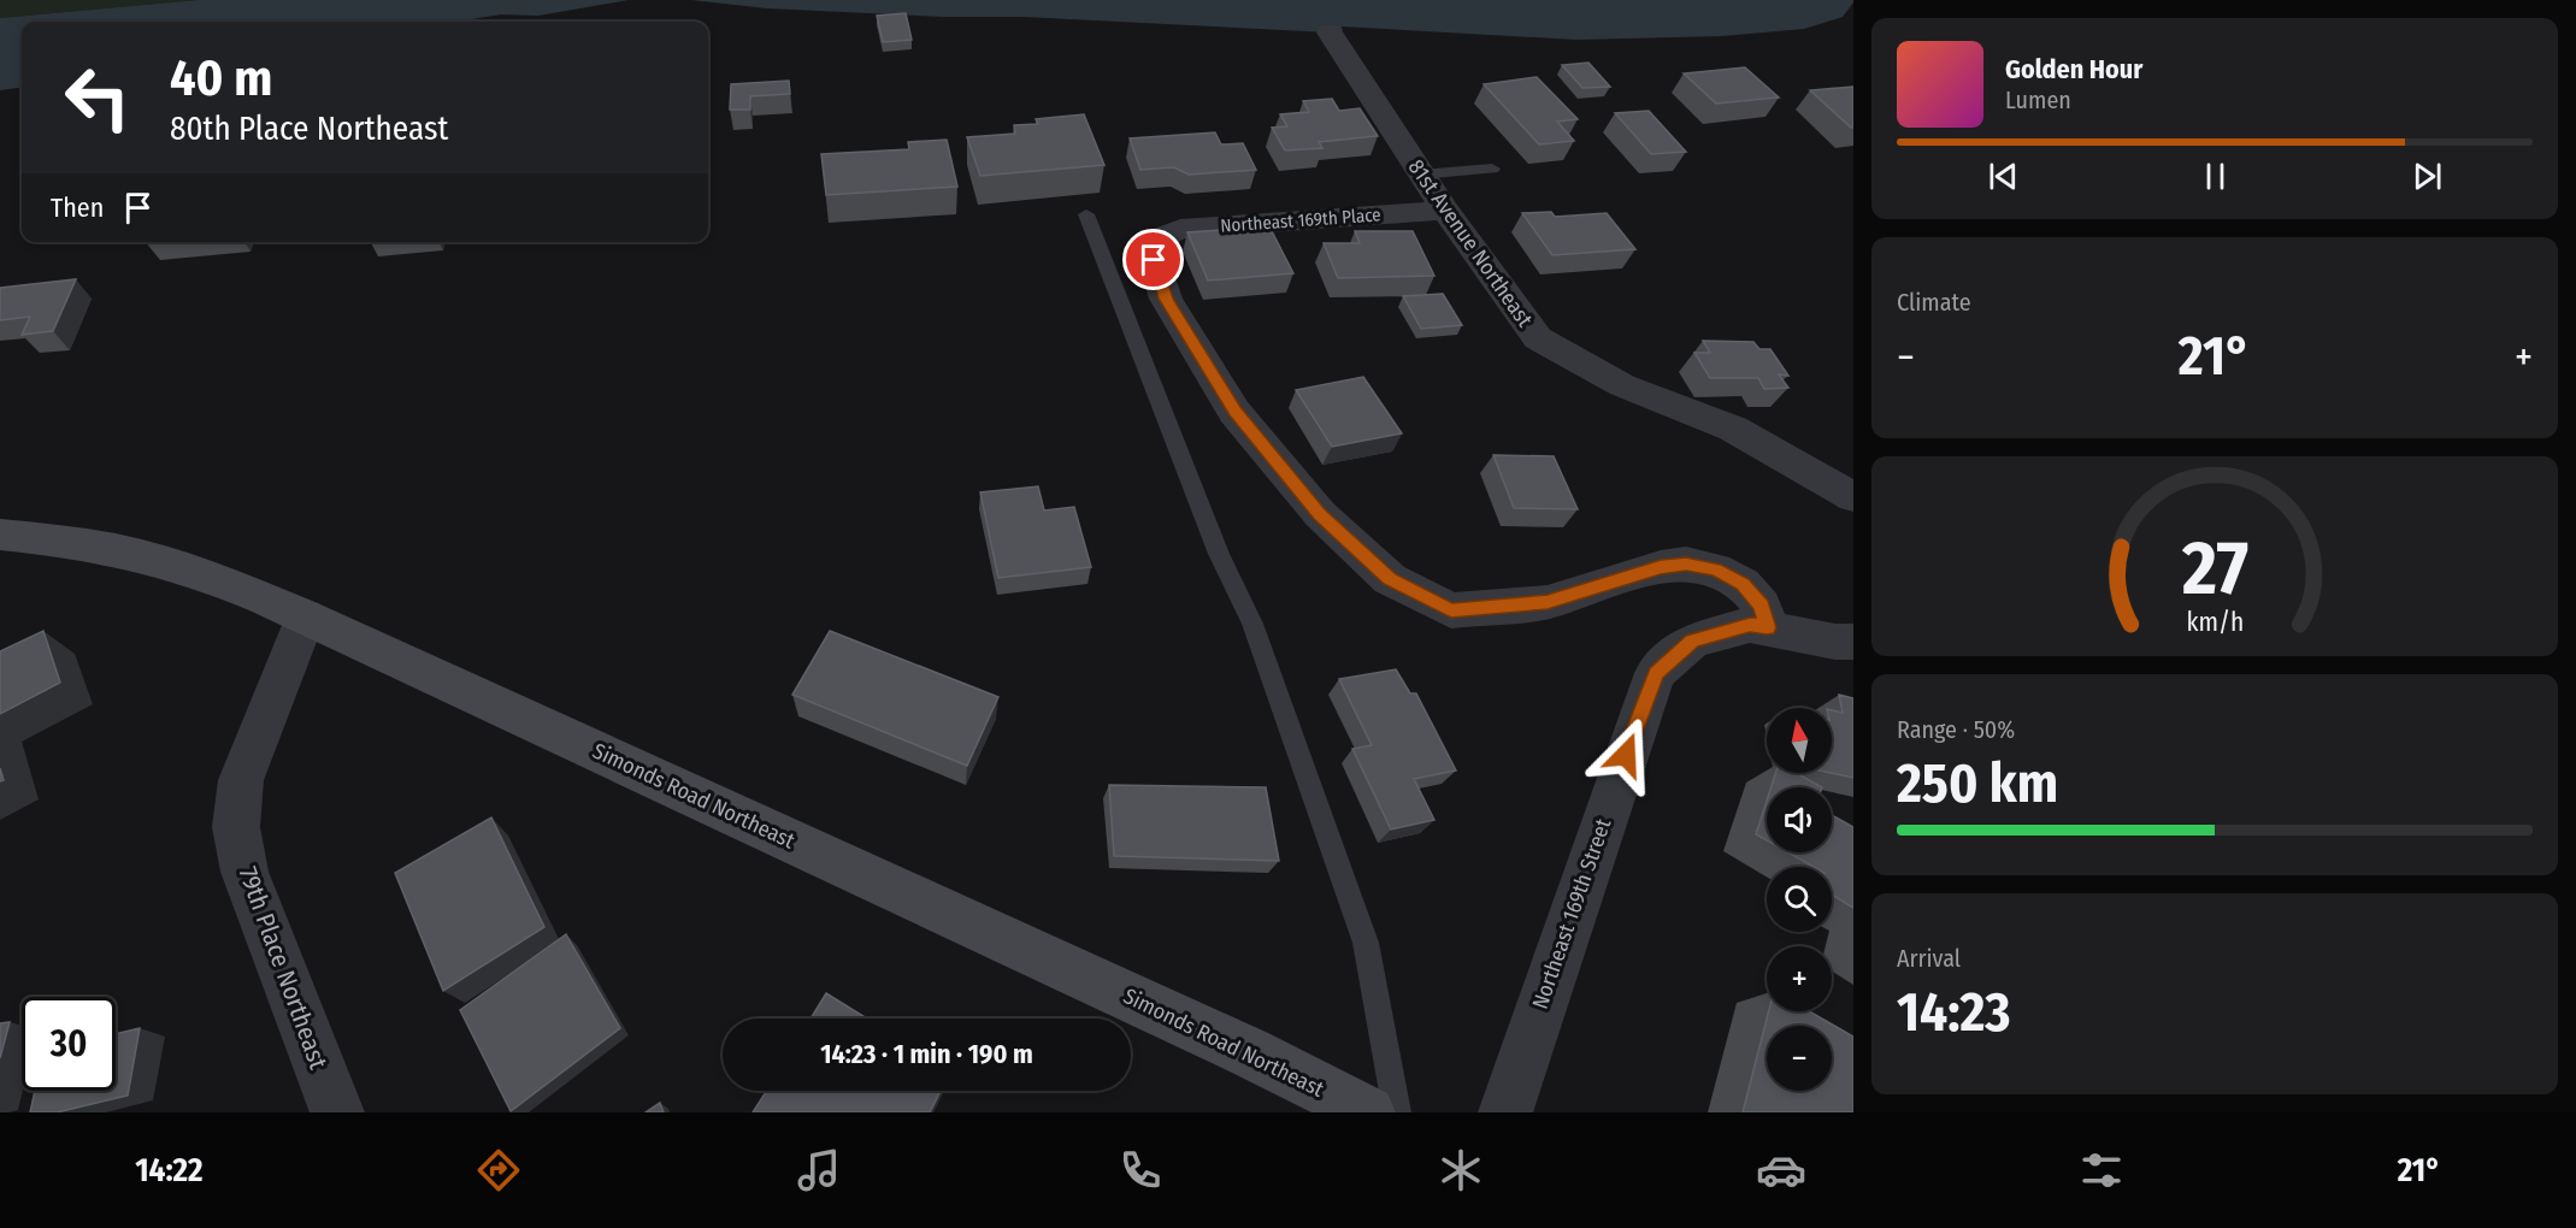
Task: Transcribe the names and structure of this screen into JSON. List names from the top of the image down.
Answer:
{
  "streets": {
    "main road": ["Simonds Road Northeast"],
    "street": [
      "Northeast 169th Place",
      "81st Avenue Northeast",
      "Northeast 169th Street",
      "79th Place Northeast"
    ]
  },
  "crossings": [
    ["Northeast 169th Place", "81st Avenue Northeast"],
    ["Northeast 169th Place", "Northeast 169th Street"],
    ["Simonds Road Northeast", "79th Place Northeast"]
  ],
  "north": "top",
  "page": {
    "turn": ["40 m", "80th Place Northeast"],
    "song": ["Golden Hour", "Lumen"],
    "then": "Then",
    "tile": [
      "Climate",
      ["Range · 50%", "250 km"],
      ["Arrival", "14:23"]
    ],
    "heat": ["−", "21°", "+"],
    "map_buttons": ["+", "−"],
    "limit": "30",
    "trip": "14:23 · 1 min · 190 m",
    "tabs": ["14:22", "21°"],
    "gauge": ["27", "km/h"]
  }
}
